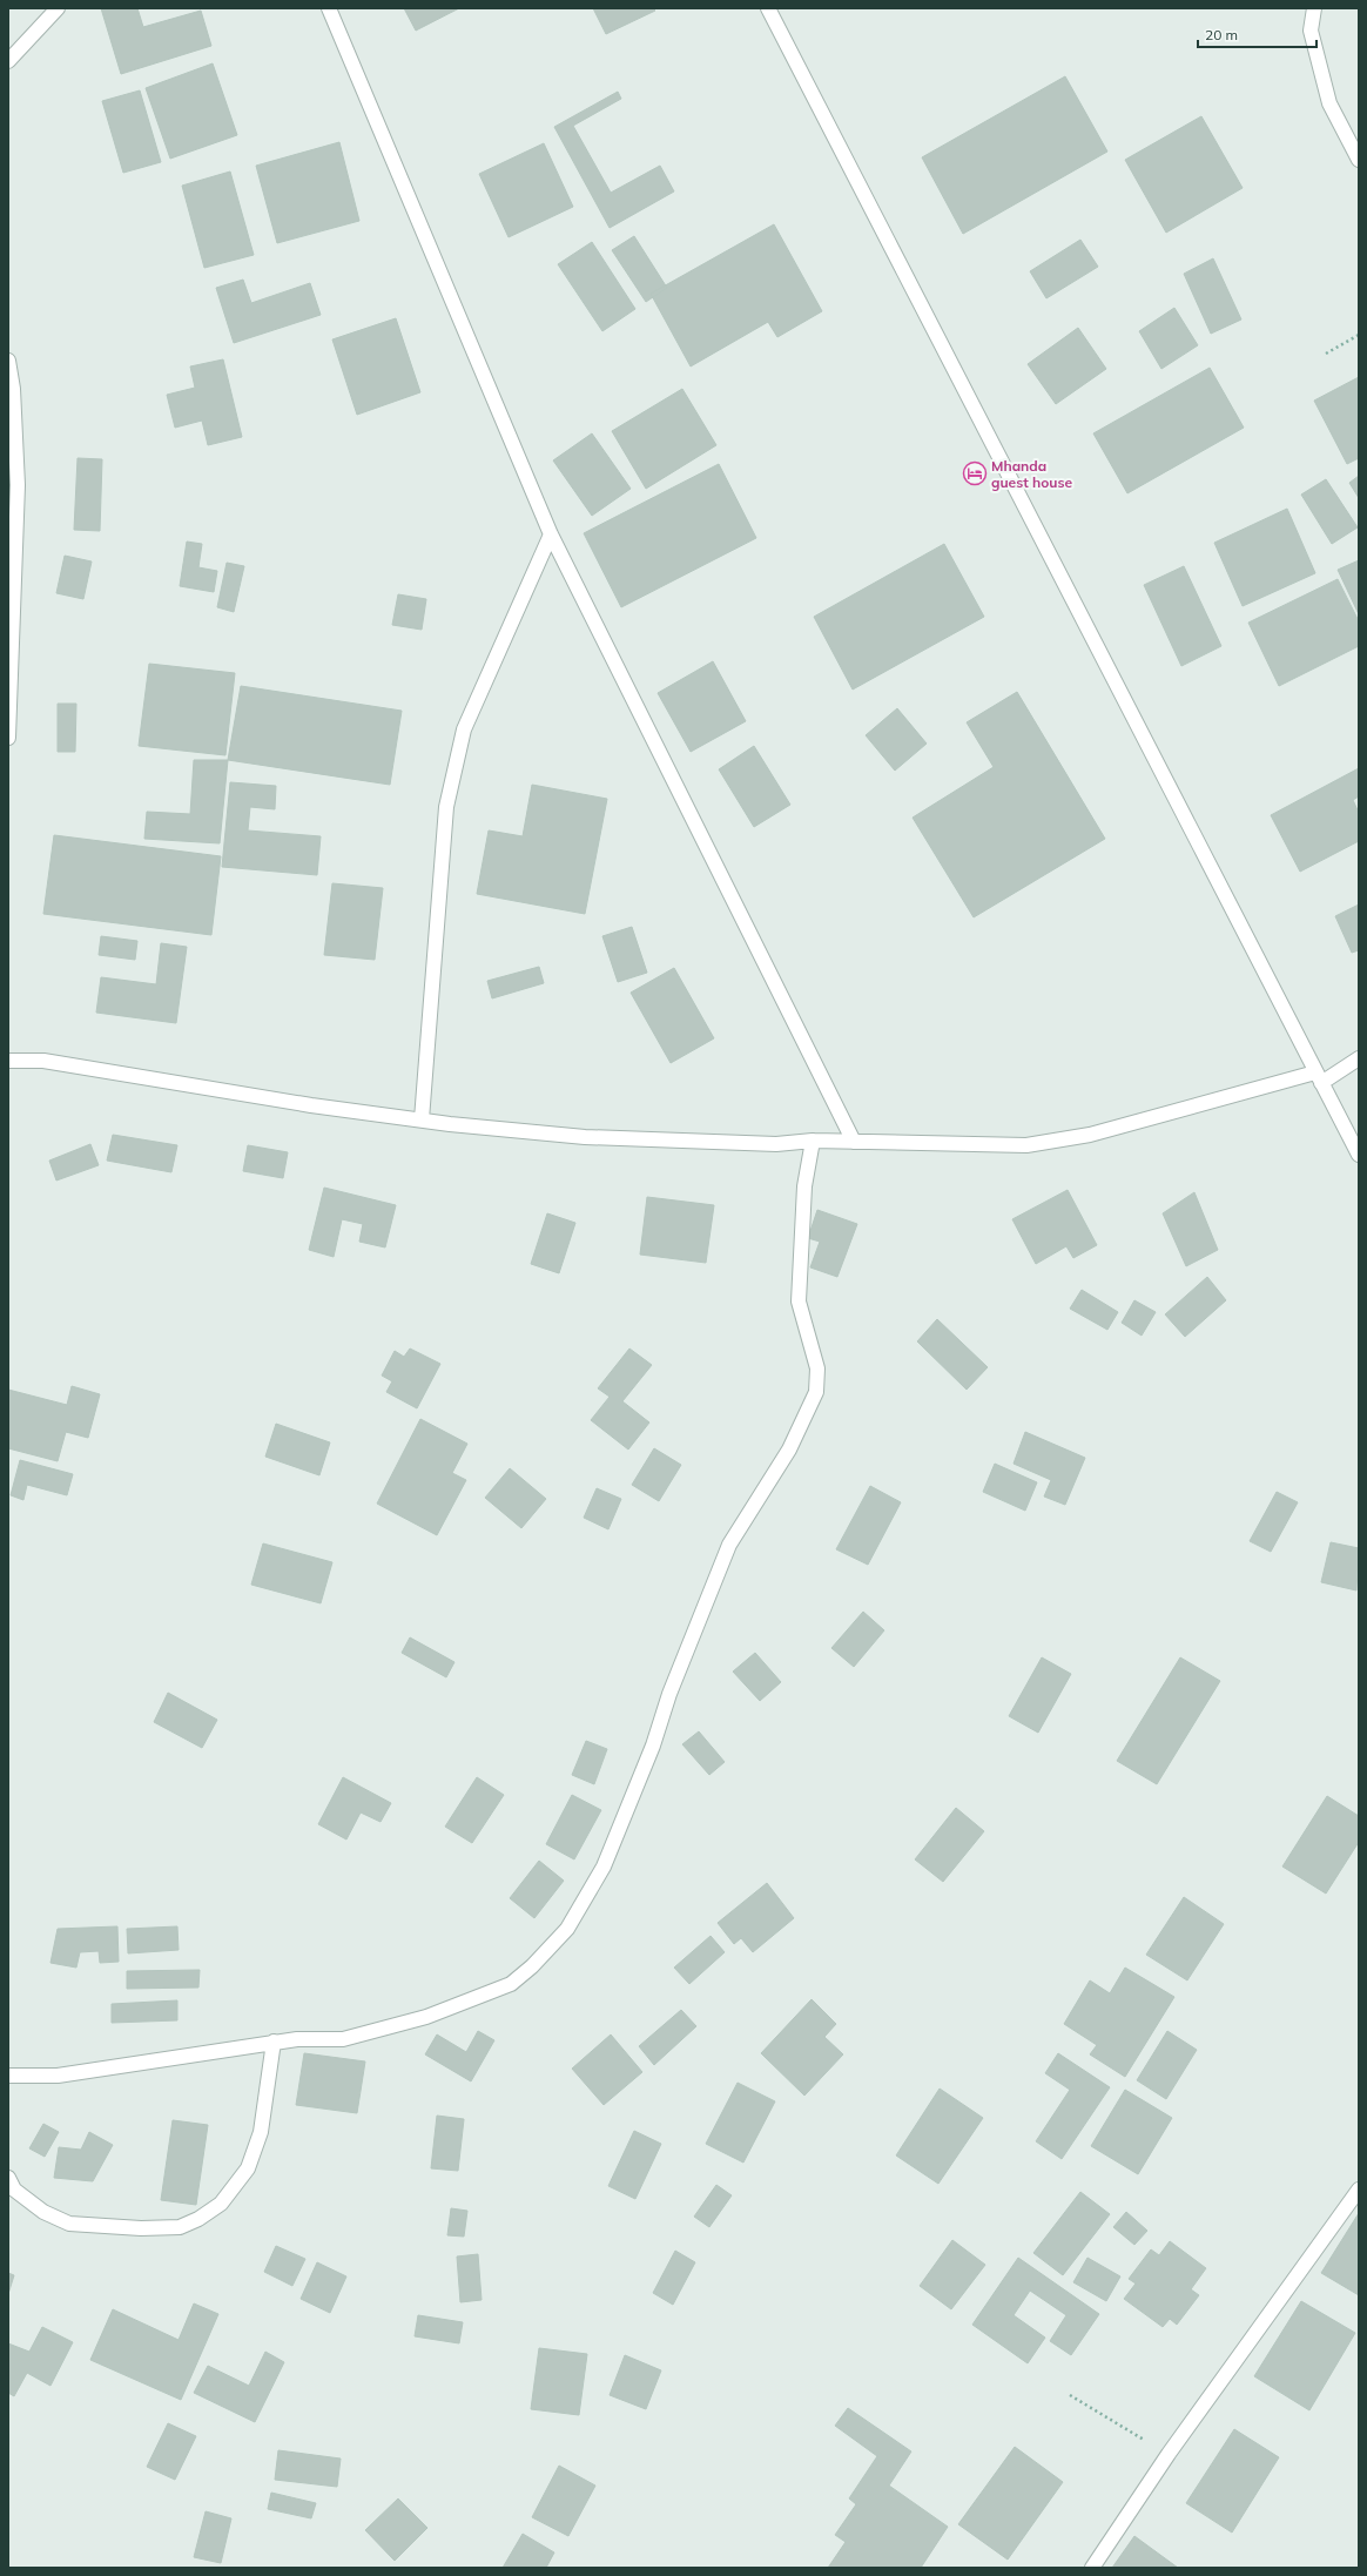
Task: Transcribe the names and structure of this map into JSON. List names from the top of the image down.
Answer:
{
  "places": {
    "hotel": ["Mhanda guest house"]
  },
  "scale_bar": "20 m"
}
